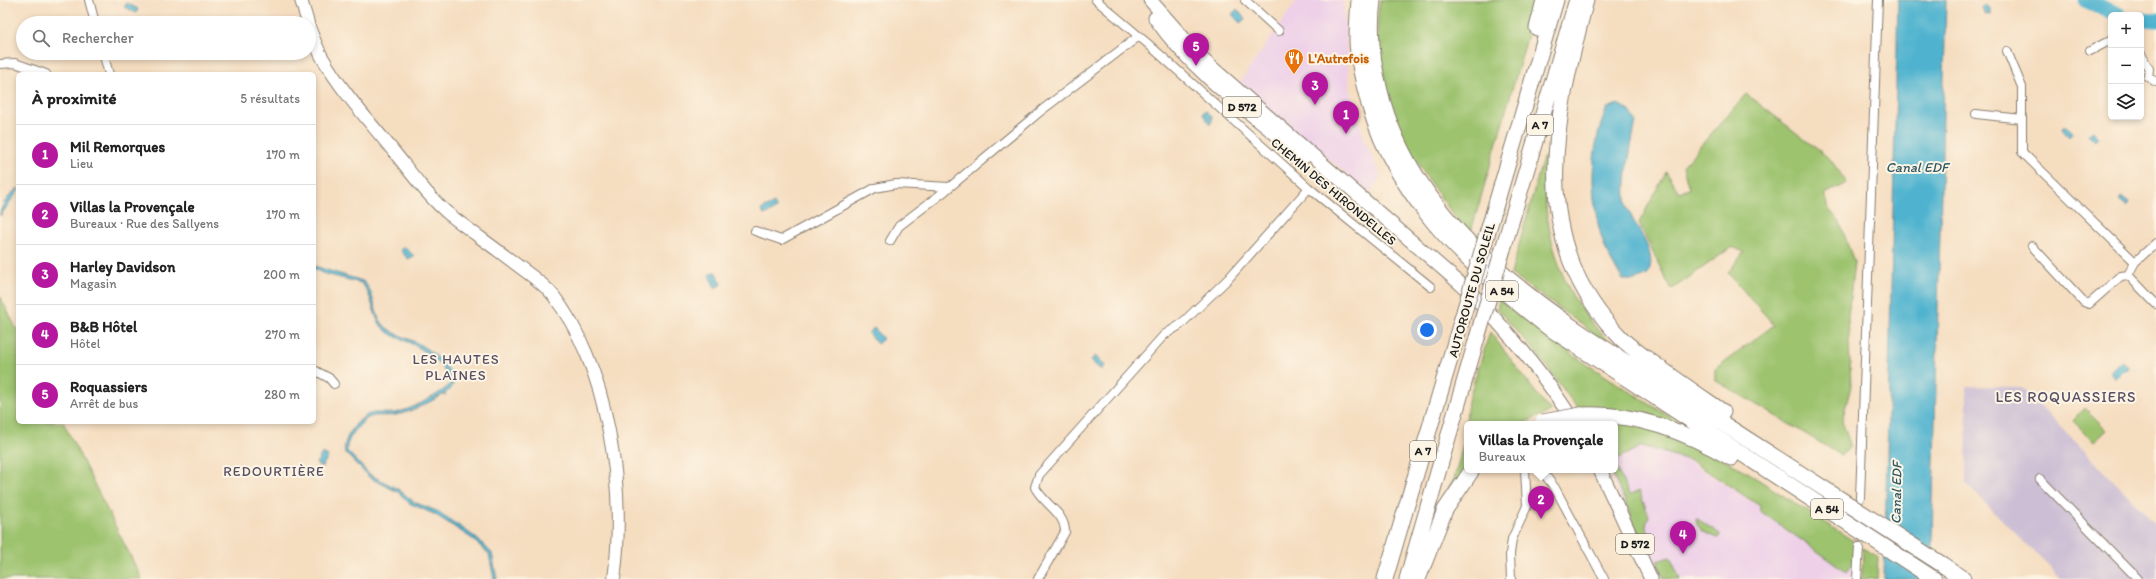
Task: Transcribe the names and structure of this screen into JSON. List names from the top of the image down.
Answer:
{
  "streets": {
    "highway": ["A 7", "AUTOROUTE DU SOLEIL", "A 54"],
    "main road": ["D 572"],
    "street": ["CHEMIN DES HIRONDELLES"]
  },
  "districts": ["LES HAUTES PLAINES", "LES ROQUASSIERS", "REDOURTIÈRE"],
  "water": ["Canal EDF"],
  "places": {
    "restaurant": ["L'Autrefois"]
  },
  "page": {
    "map_buttons": ["+", "−"],
    "search": "Rechercher",
    "pins": [
      "5",
      "3",
      "1",
      "2",
      "4"
    ],
    "heading": ["À proximité", "5 résultats"],
    "list": [
      {
        "mark": "1",
        "name": "Mil Remorques",
        "note": "Lieu",
        "value": "170 m"
      },
      {
        "mark": "2",
        "name": "Villas la Provençale",
        "note": "Bureaux · Rue des Sallyens",
        "value": "170 m"
      },
      {
        "mark": "3",
        "name": "Harley Davidson",
        "note": "Magasin",
        "value": "200 m"
      },
      {
        "mark": "4",
        "name": "B&B Hôtel",
        "note": "Hôtel",
        "value": "270 m"
      },
      {
        "mark": "5",
        "name": "Roquassiers",
        "note": "Arrêt de bus",
        "value": "280 m"
      }
    ],
    "popup": ["Villas la Provençale", "Bureaux"]
  }
}
